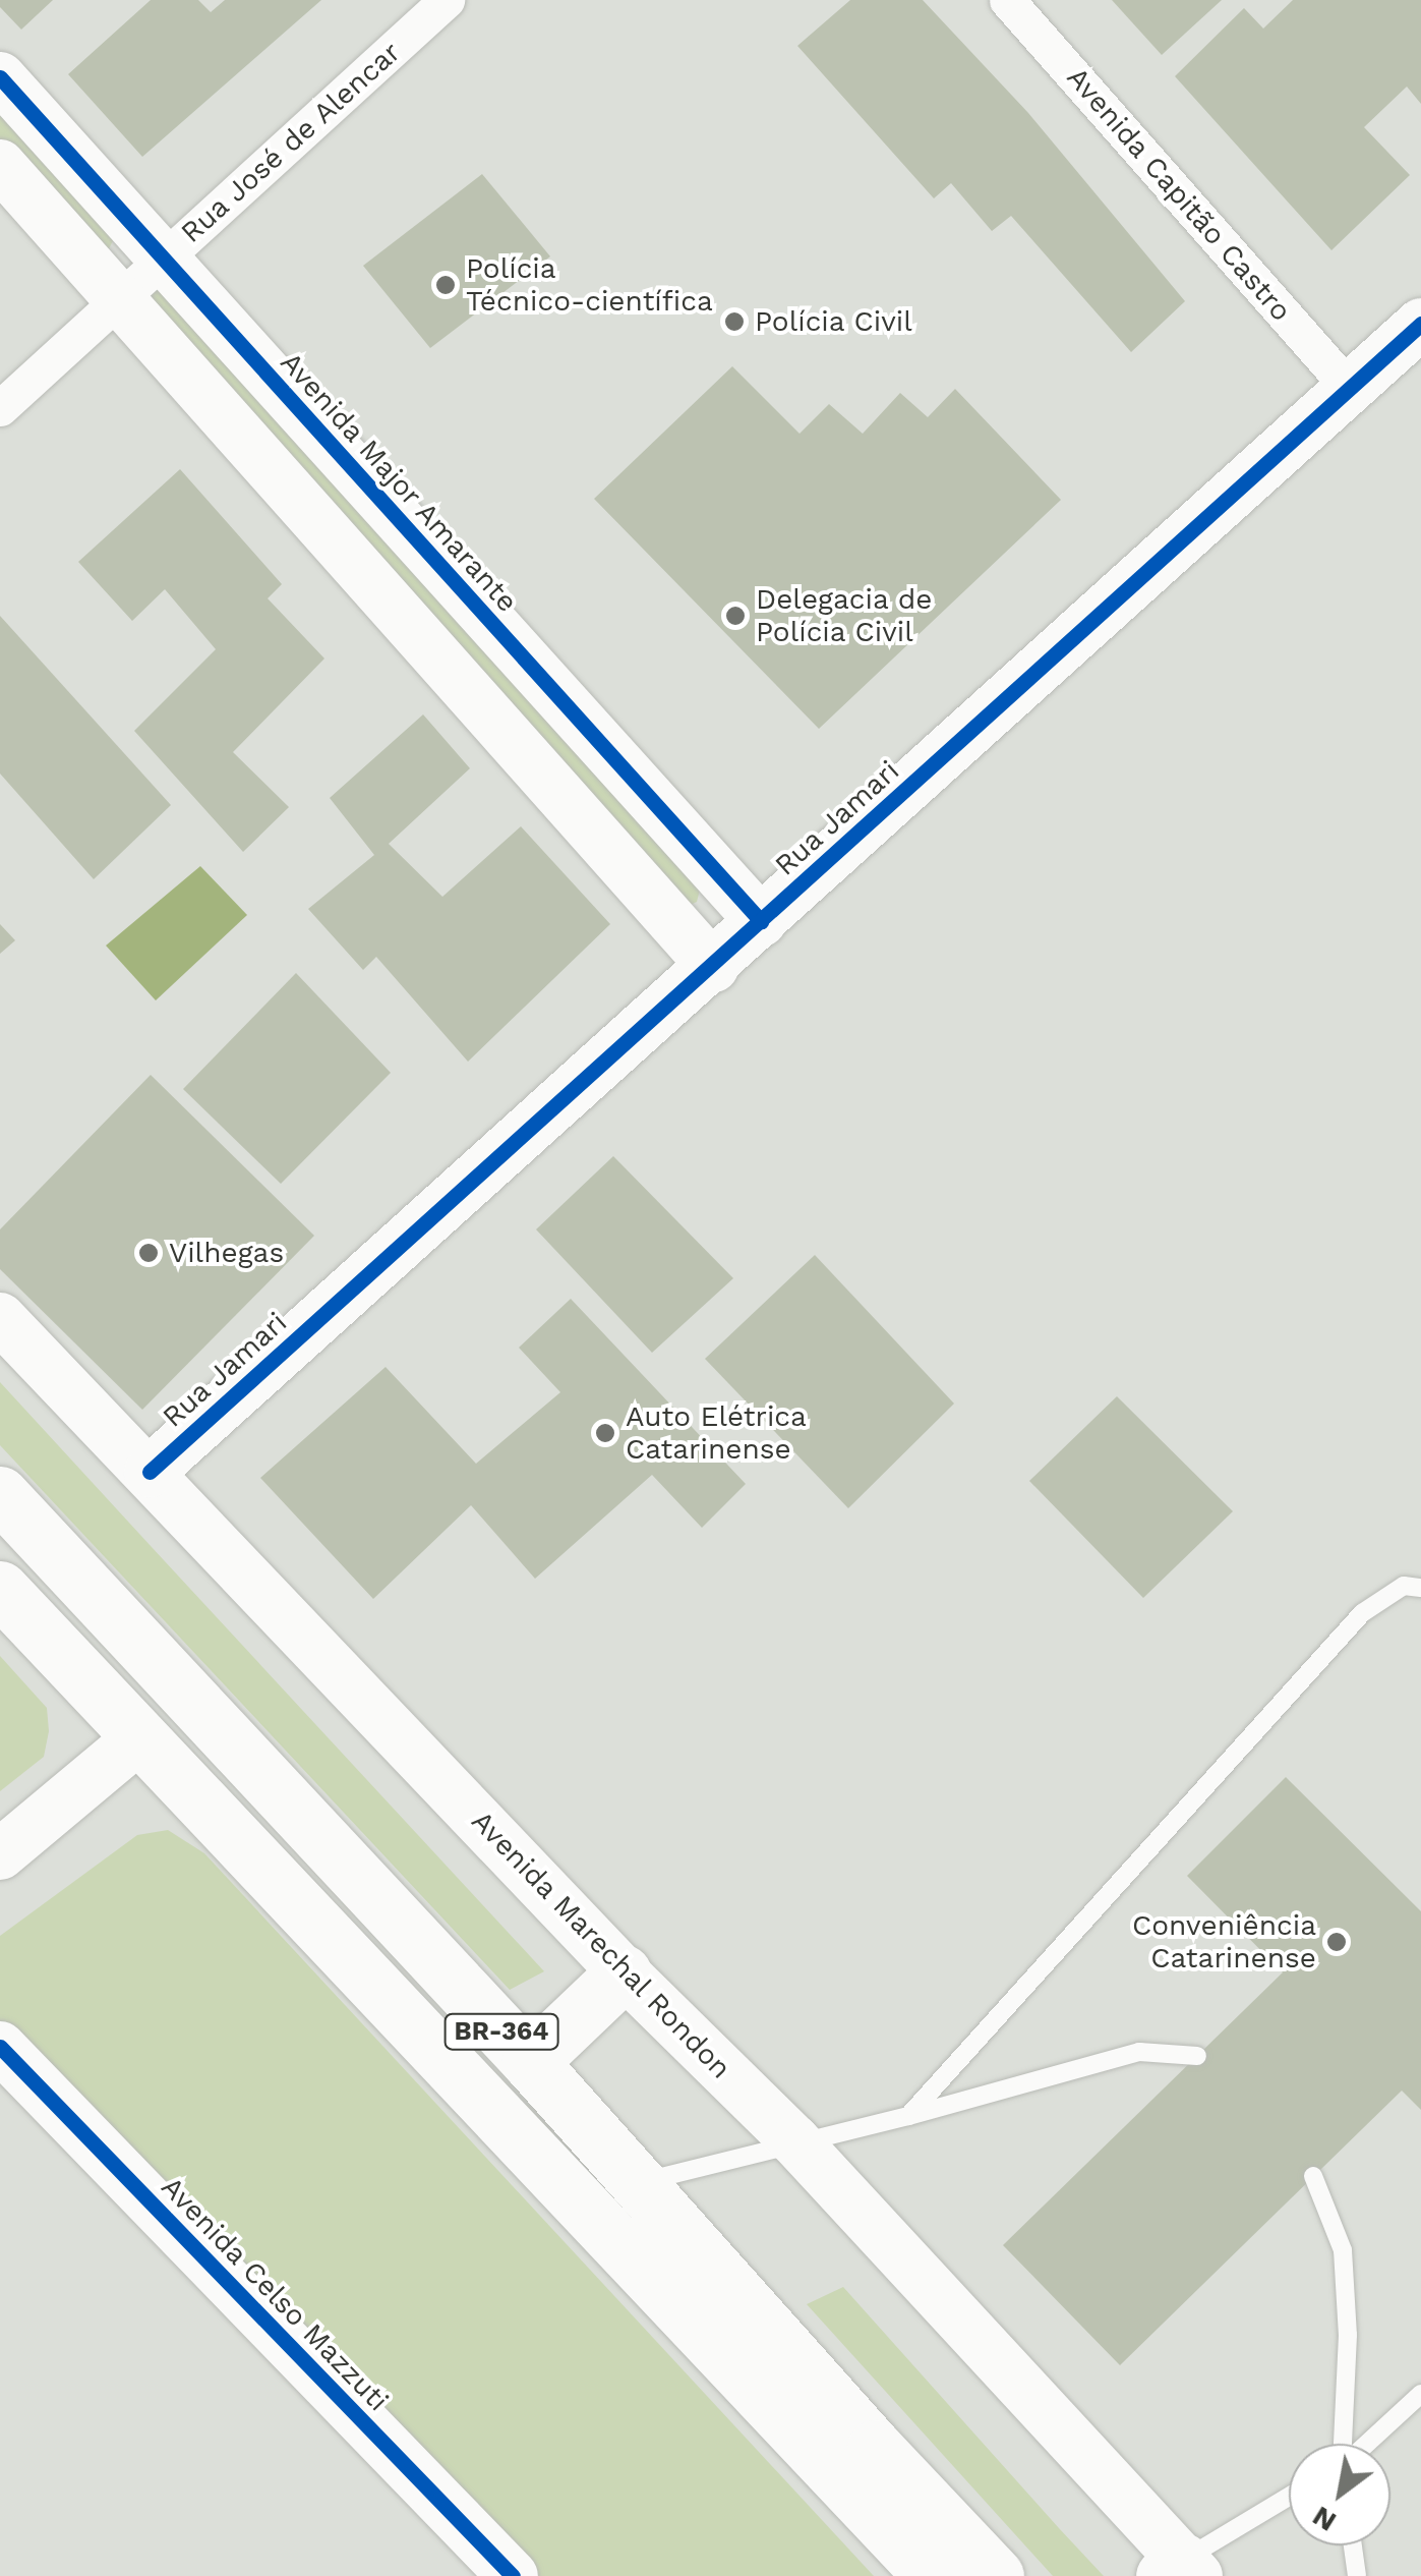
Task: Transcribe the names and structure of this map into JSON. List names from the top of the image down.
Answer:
{
  "streets": {
    "highway": ["BR-364"],
    "street": [
      "Rua José de Alencar",
      "Avenida Capitão Castro",
      "Avenida Major Amarante",
      "Rua Jamari",
      "Avenida Marechal Rondon",
      "Avenida Celso Mazzuti"
    ]
  },
  "crossings": [
    ["Rua José de Alencar", "Avenida Major Amarante"],
    ["Avenida Capitão Castro", "Rua Jamari"],
    ["Avenida Major Amarante", "Rua Jamari"],
    ["Rua Jamari", "Avenida Marechal Rondon"]
  ],
  "places": [
    "Polícia Técnico-científica",
    "Polícia Civil",
    "Delegacia de Polícia Civil",
    "Vilhegas",
    "Auto Elétrica Catarinense",
    "Conveniência Catarinense"
  ],
  "north": "bottom left"
}
